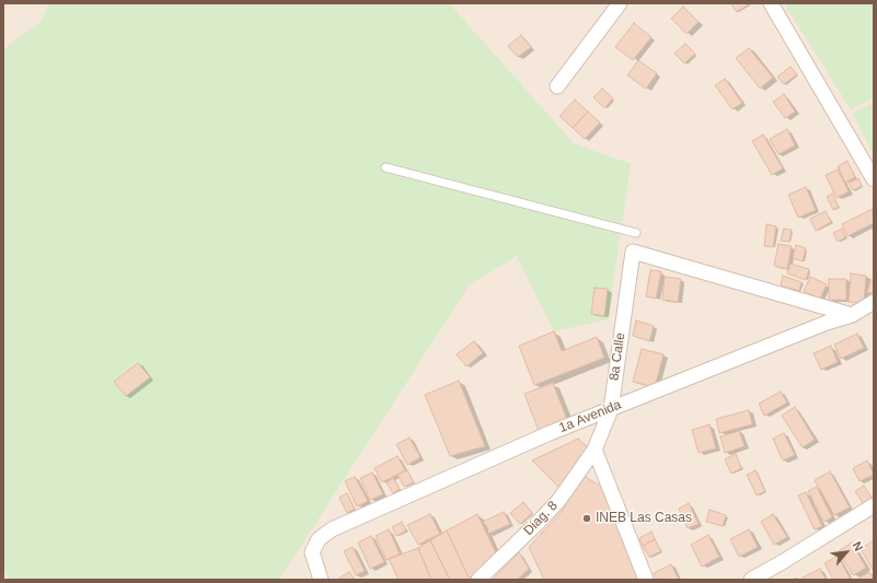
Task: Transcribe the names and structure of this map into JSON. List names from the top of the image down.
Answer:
{
  "streets": {
    "street": ["8a Calle", "1a Avenida", "Diag. 8"]
  },
  "crossings": [
    ["8a Calle", "1a Avenida"],
    ["8a Calle", "Diag. 8"]
  ],
  "places": ["INEB Las Casas"],
  "north": "top right"
}
